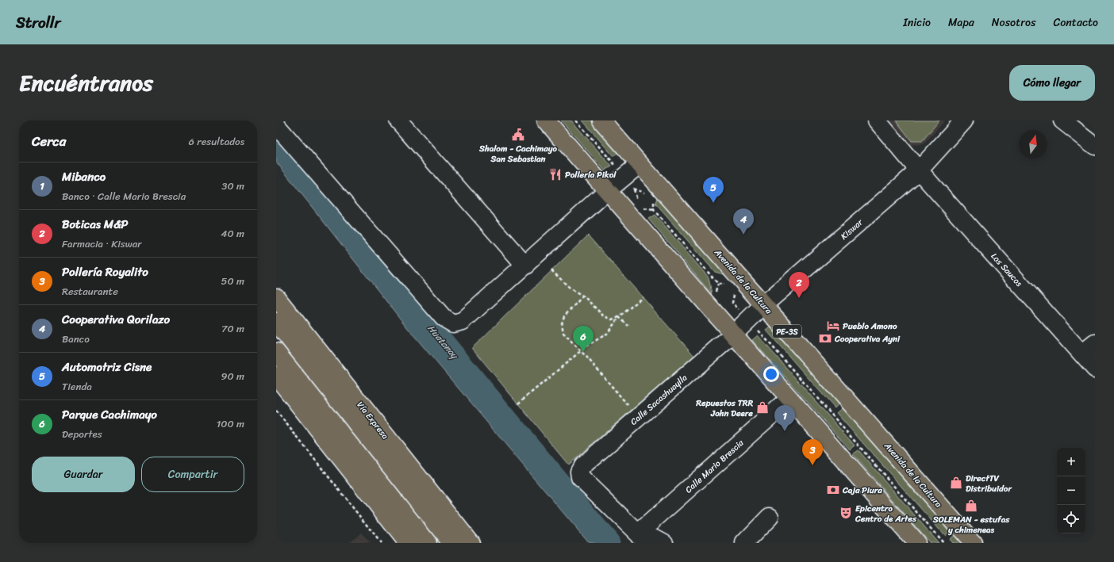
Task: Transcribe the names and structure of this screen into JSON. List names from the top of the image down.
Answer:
{
  "streets": {
    "main road": ["Avenida de la Cultura", "PE-3S", "Vía Expresa"],
    "street": [
      "Kiswar",
      "Los Saucos",
      "Calle Sacashuaylla",
      "Calle Mario Brescia"
    ]
  },
  "crossings": [
    ["Kiswar", "Los Saucos"],
    ["Kiswar", "Avenida de la Cultura"],
    ["Kiswar", "Calle Sacashuaylla"],
    ["Calle Sacashuaylla", "Calle Mario Brescia"]
  ],
  "water": ["Huatanay"],
  "places": {
    "public building": ["Shalom - Cachimayo San Sebastian"],
    "restaurant": ["Pollería Pikol"],
    "hotel": ["Pueblo Amono"],
    "bank": ["Cooperativa Ayni", "Caja Piura"],
    "shop": ["Repuestos TRR John Deere", "DirectTV Distribuidor", "SOLEMAN - estufas y chimeneas"],
    "theatre": ["Epicentro Centro de Artes"]
  },
  "north": "top",
  "page": {
    "header": "Strollr",
    "nav": [
      "Inicio",
      "Mapa",
      "Nosotros",
      "Contacto"
    ],
    "title": "Encuéntranos",
    "buttons": [
      "Cómo llegar",
      ["Guardar", "Compartir"]
    ],
    "heading": ["Cerca", "6 resultados"],
    "list": [
      {
        "mark": "1",
        "name": "Mibanco",
        "note": "Banco · Calle Mario Brescia",
        "value": "30 m"
      },
      {
        "mark": "2",
        "name": "Boticas M&P",
        "note": "Farmacia · Kiswar",
        "value": "40 m"
      },
      {
        "mark": "3",
        "name": "Pollería Royalito",
        "note": "Restaurante",
        "value": "50 m"
      },
      {
        "mark": "4",
        "name": "Cooperativa Qorilazo",
        "note": "Banco",
        "value": "70 m"
      },
      {
        "mark": "5",
        "name": "Automotriz Cisne",
        "note": "Tienda",
        "value": "90 m"
      },
      {
        "mark": "6",
        "name": "Parque Cachimayo",
        "note": "Deportes",
        "value": "100 m"
      }
    ],
    "pins": [
      "5",
      "4",
      "2",
      "6",
      "1",
      "3"
    ],
    "map_buttons": ["+", "−"]
  }
}
